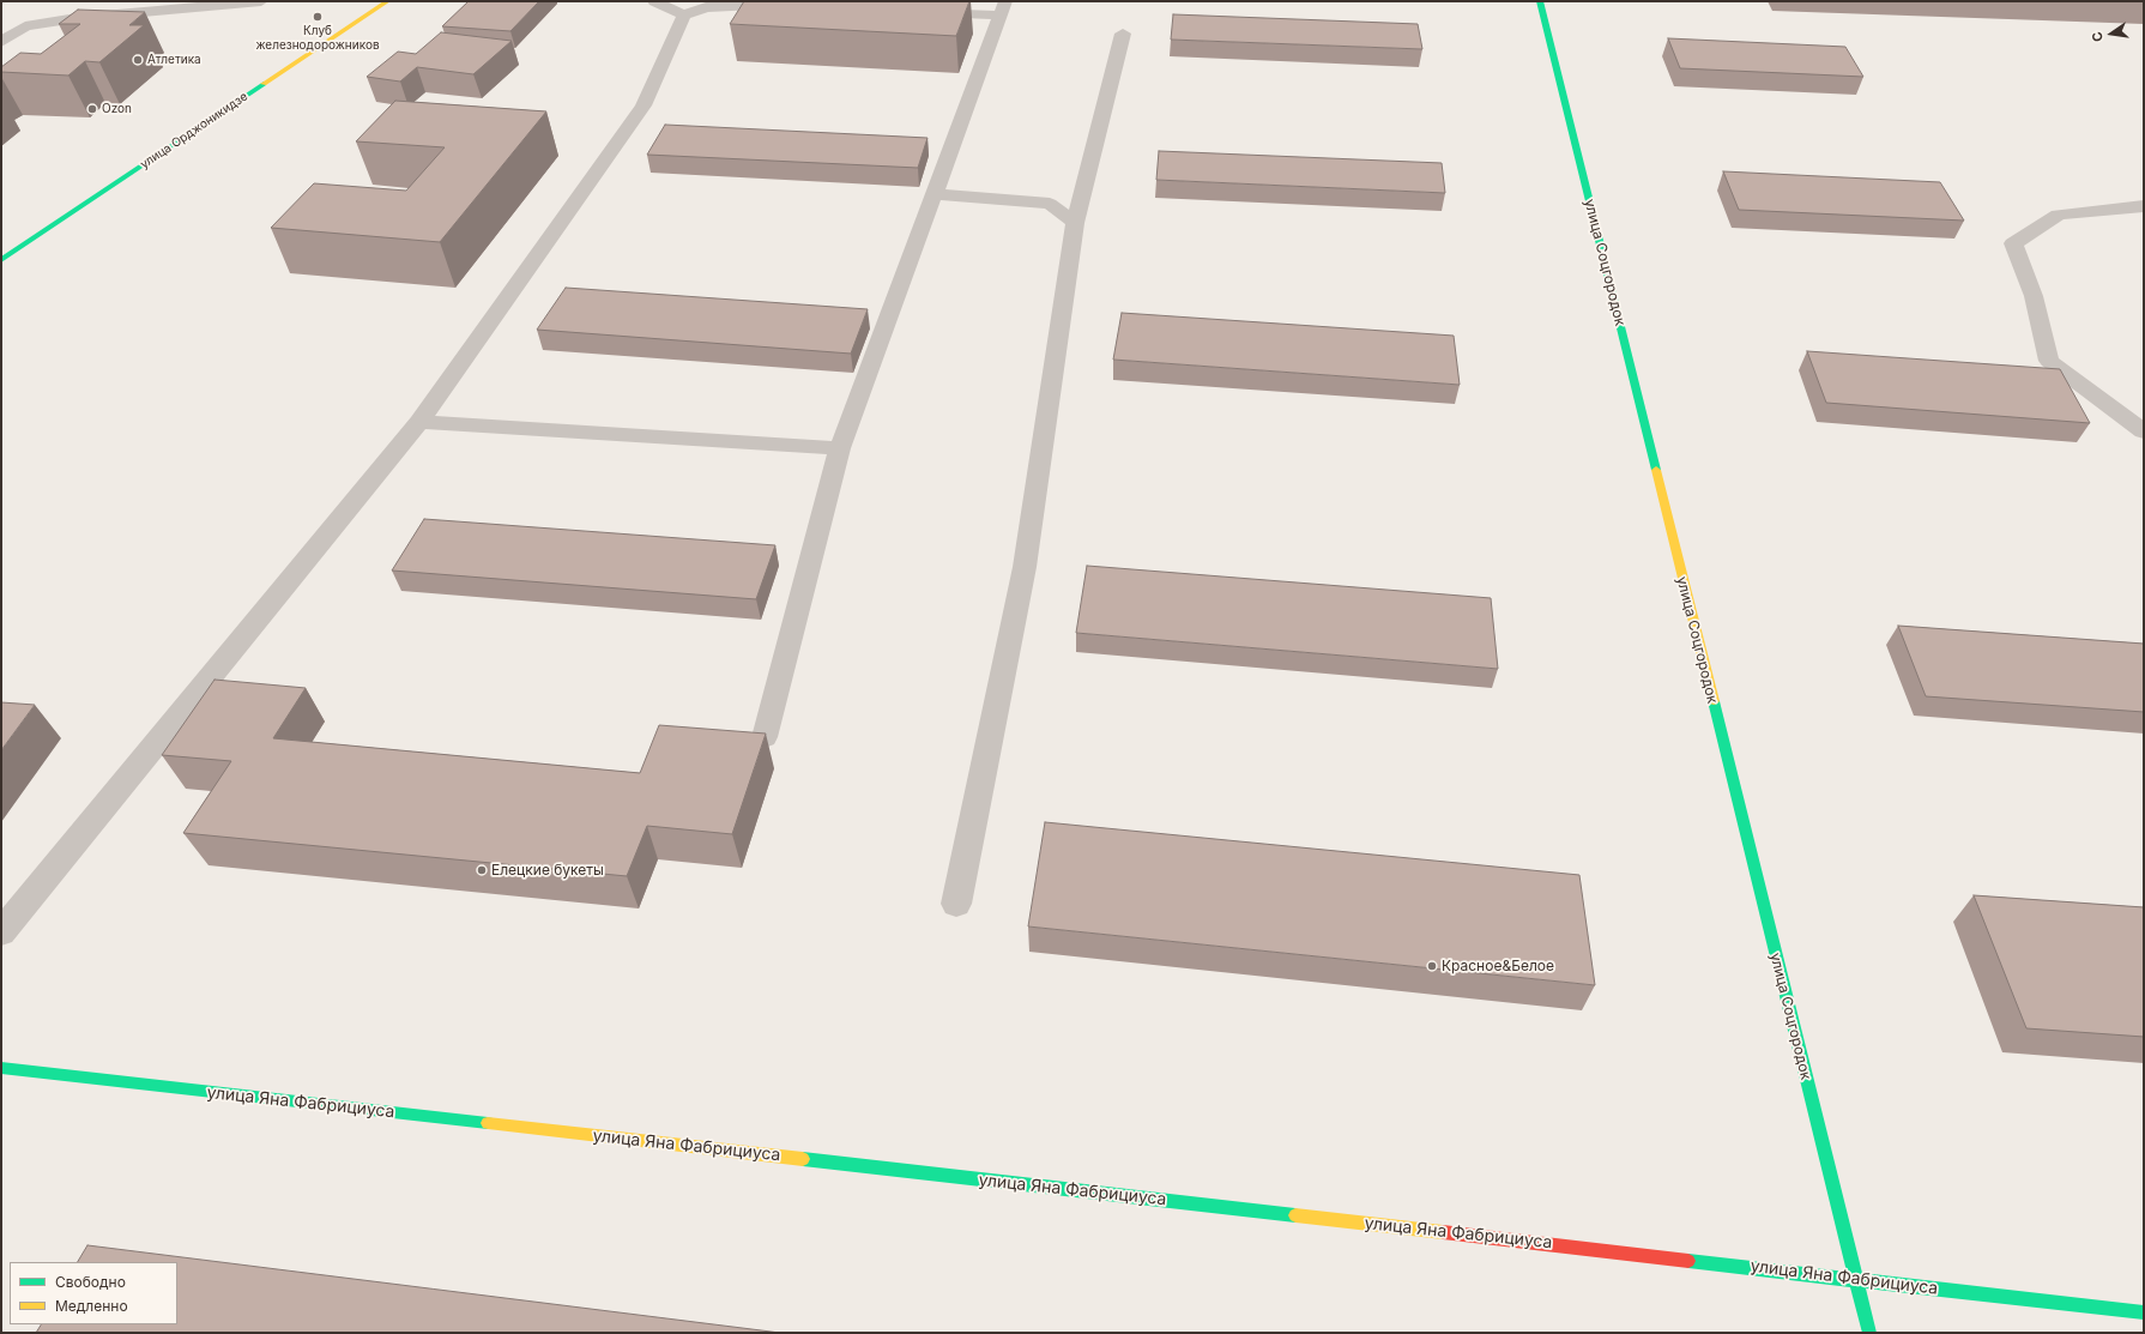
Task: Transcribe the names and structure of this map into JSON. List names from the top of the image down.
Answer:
{
  "streets": {
    "street": ["улица Орджоникидзе", "улица Соцгородок", "улица Яна Фабрициуса"]
  },
  "crossings": [
    ["улица Соцгородок", "улица Яна Фабрициуса"]
  ],
  "places": [
    "Клуб железнодорожников",
    "Атлетика",
    "Ozon",
    "Елецкие букеты",
    "Красное&Белое"
  ],
  "legend": ["Свободно", "Медленно"],
  "north": "left"
}
